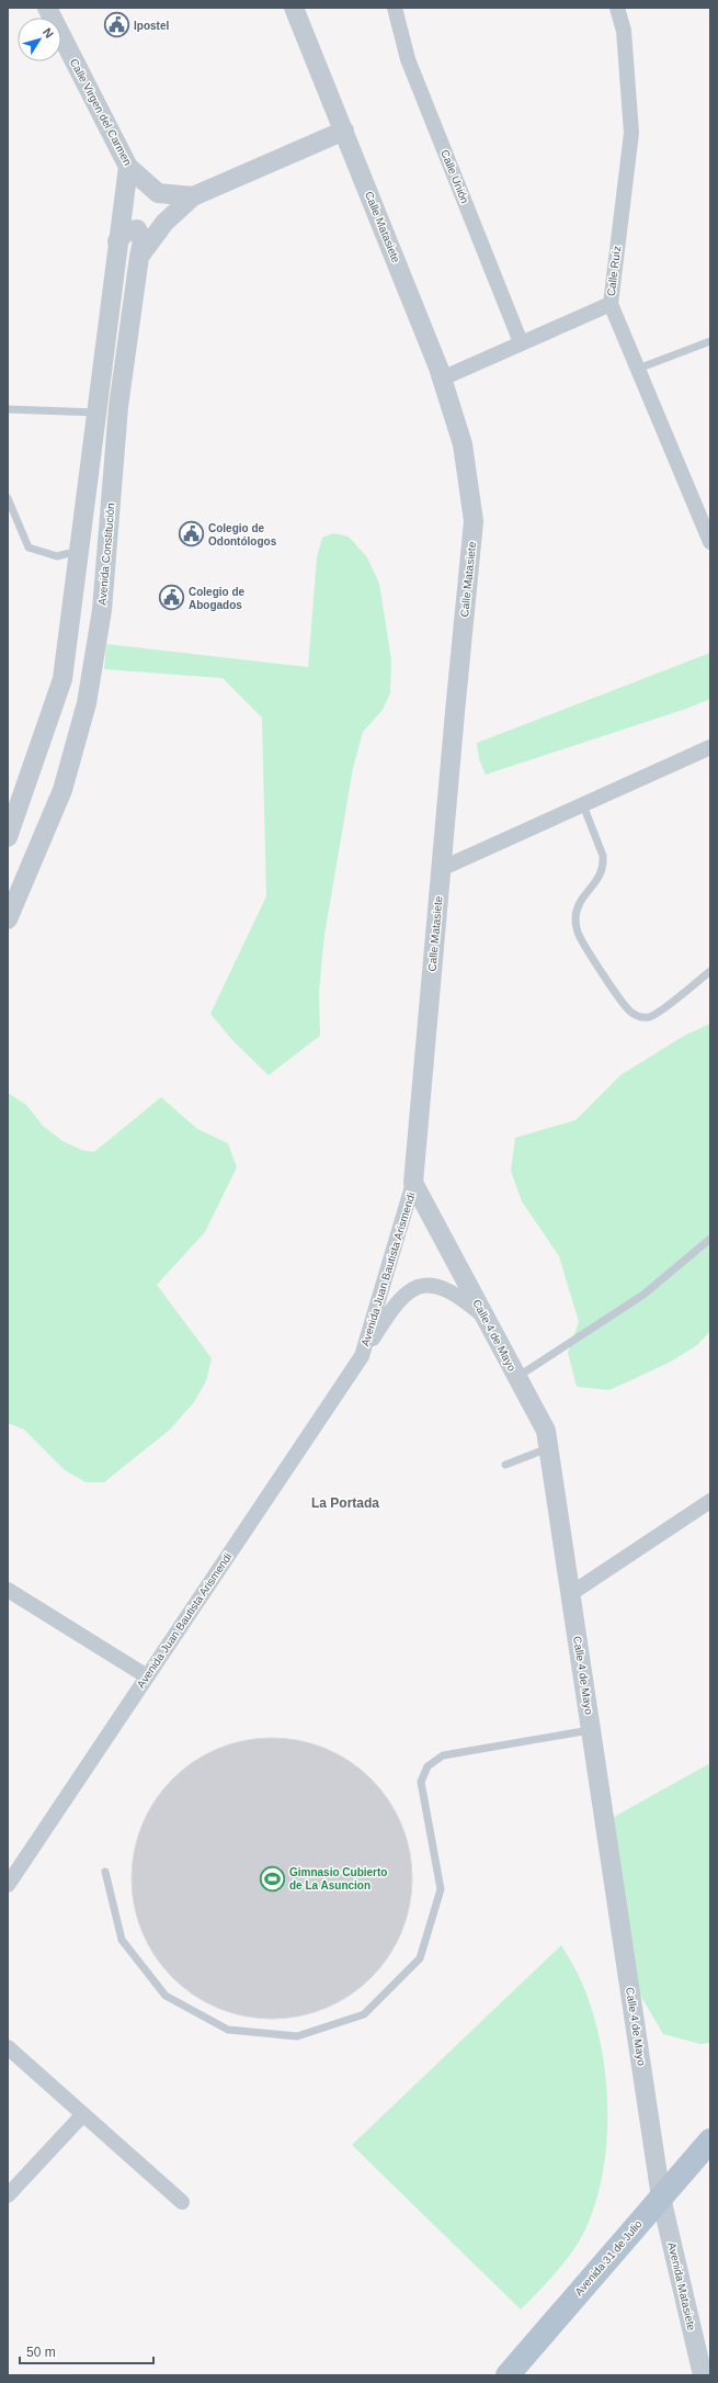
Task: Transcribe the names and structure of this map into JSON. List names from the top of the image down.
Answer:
{
  "streets": {
    "main road": ["Avenida 31 de Julio"],
    "street": [
      "Calle Virgen del Carmen",
      "Calle Unión",
      "Calle Matasiete",
      "Calle Ruíz",
      "Avenida Constitución",
      "Avenida Juan Bautista Arismendi",
      "Calle 4 de Mayo",
      "Avenida Matasiete"
    ]
  },
  "crossings": [
    ["Calle Virgen del Carmen", "Calle Matasiete"],
    ["Calle Virgen del Carmen", "Avenida Constitución"],
    ["Calle Matasiete", "Avenida Juan Bautista Arismendi"],
    ["Calle Matasiete", "Calle 4 de Mayo"],
    ["Avenida Juan Bautista Arismendi", "Calle 4 de Mayo"],
    ["Calle 4 de Mayo", "Avenida 31 de Julio"],
    ["Calle 4 de Mayo", "Avenida Matasiete"],
    ["Avenida 31 de Julio", "Avenida Matasiete"]
  ],
  "districts": ["La Portada"],
  "places": {
    "public building": ["Ipostel", "Colegio de Odontólogos", "Colegio de Abogados"],
    "sports": ["Gimnasio Cubierto de La Asuncion"]
  },
  "scale_bar": "50 m",
  "north": "top right"
}
